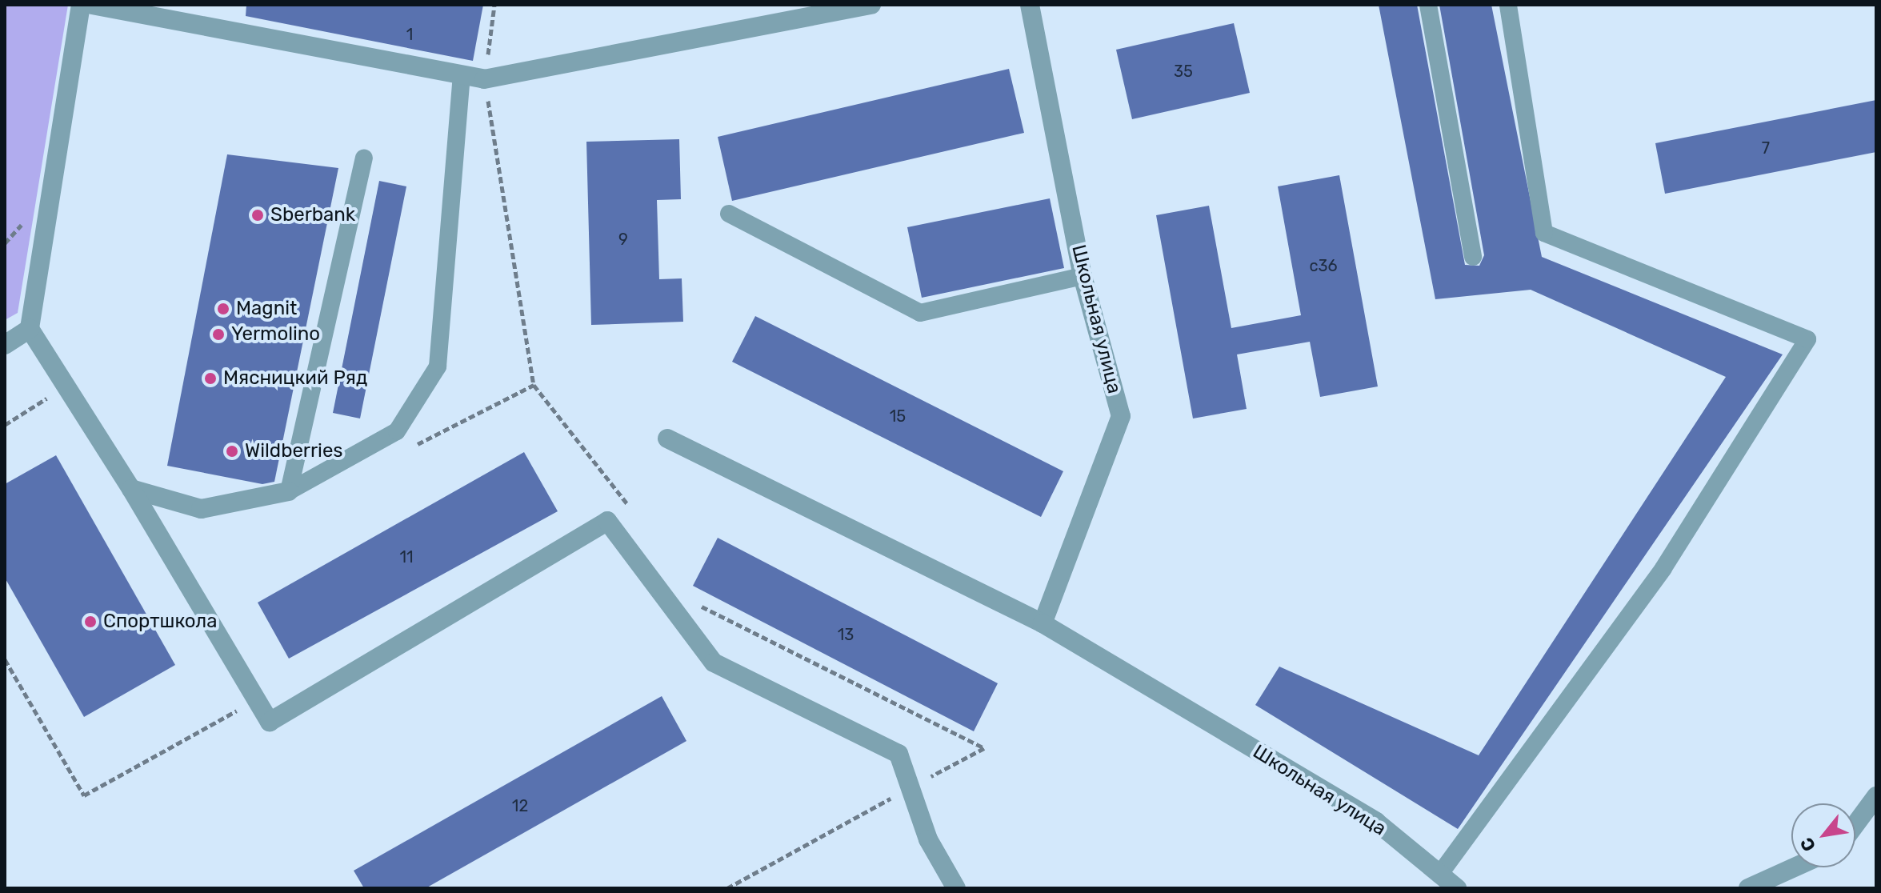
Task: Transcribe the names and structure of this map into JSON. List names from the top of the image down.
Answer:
{
  "streets": {
    "street": ["Школьная улица"]
  },
  "places": [
    "Sberbank",
    "Magnit",
    "Yermolino",
    "Мясницкий Ряд",
    "Wildberries",
    "Спортшкола"
  ],
  "house_numbers": [
    "1",
    "35",
    "7",
    "9",
    "с36",
    "15",
    "11",
    "13",
    "12"
  ],
  "north": "bottom left"
}
